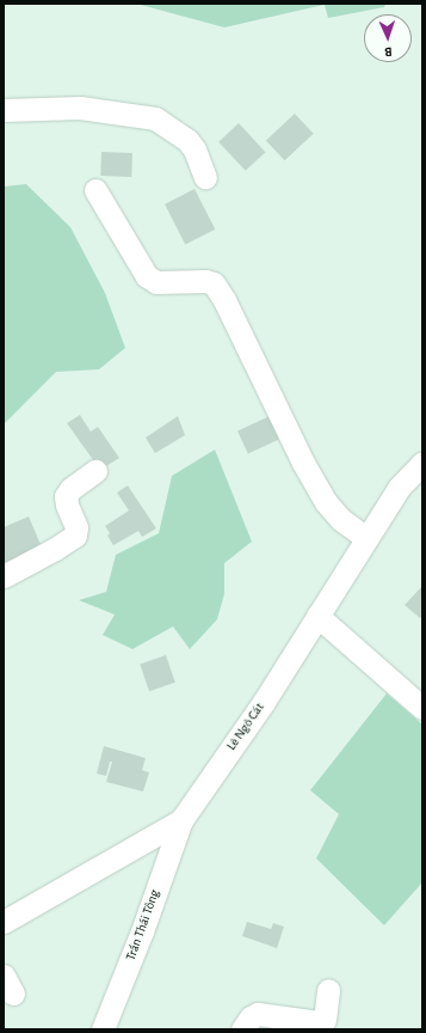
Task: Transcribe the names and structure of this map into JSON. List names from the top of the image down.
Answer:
{
  "streets": {
    "street": ["Lê Ngô Cát", "Trần Thái Tông"]
  },
  "crossings": [
    ["Lê Ngô Cát", "Trần Thái Tông"]
  ],
  "north": "bottom"
}
